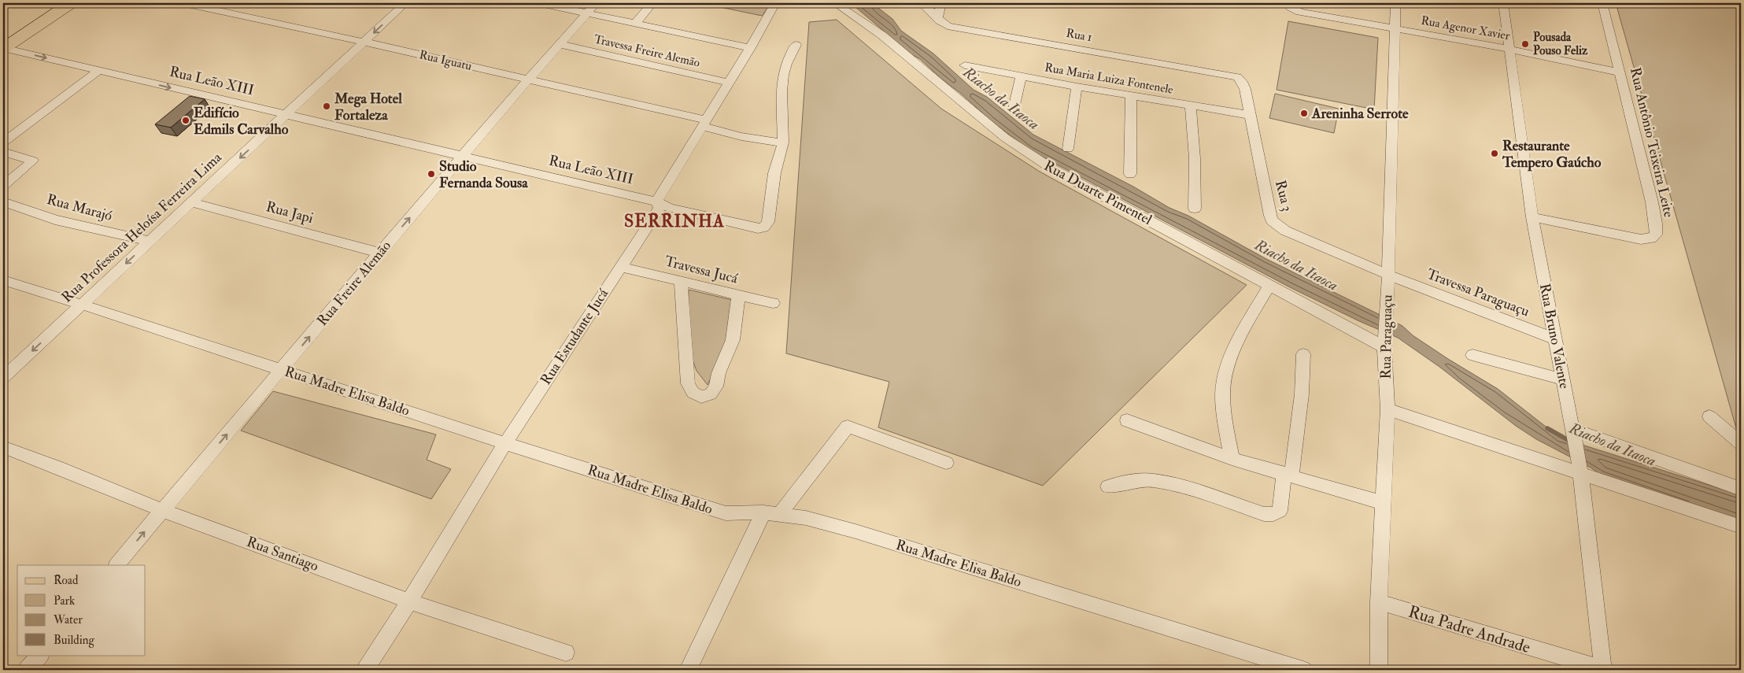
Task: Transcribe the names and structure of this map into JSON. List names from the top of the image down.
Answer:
{
  "streets": {
    "street": [
      "Rua Agenor Xavier",
      "Rua 1",
      "Travessa Freire Alemão",
      "Rua Iguatu",
      "Rua Maria Luiza Fontenele",
      "Rua Leão XIII",
      "Rua Antônio Teixeira Leite",
      "Rua Duarte Pimentel",
      "Rua 3",
      "Rua Marajó",
      "Rua Japi",
      "Rua Professora Heloísa Ferreira Lima",
      "Travessa Jucá",
      "Rua Freire Alemão",
      "Travessa Paraguaçu",
      "Rua Bruno Valente",
      "Rua Estudante Jucá",
      "Rua Paraguaçu",
      "Rua Madre Elisa Baldo",
      "Rua Santiago",
      "Rua Padre Andrade"
    ]
  },
  "crossings": [
    ["Rua Agenor Xavier", "Rua Antônio Teixeira Leite"],
    ["Rua Agenor Xavier", "Rua Bruno Valente"],
    ["Rua Agenor Xavier", "Rua Paraguaçu"],
    ["Rua 1", "Rua 3"],
    ["Travessa Freire Alemão", "Rua Freire Alemão"],
    ["Travessa Freire Alemão", "Rua Estudante Jucá"],
    ["Rua Iguatu", "Rua Leão XIII"],
    ["Rua Iguatu", "Rua Professora Heloísa Ferreira Lima"],
    ["Rua Iguatu", "Rua Freire Alemão"],
    ["Rua Iguatu", "Rua Estudante Jucá"],
    ["Rua Maria Luiza Fontenele", "Rua 3"],
    ["Rua Leão XIII", "Rua Professora Heloísa Ferreira Lima"],
    ["Rua Leão XIII", "Rua Freire Alemão"],
    ["Rua Leão XIII", "Rua Estudante Jucá"],
    ["Rua Antônio Teixeira Leite", "Rua Bruno Valente"],
    ["Rua Duarte Pimentel", "Rua Paraguaçu"],
    ["Rua 3", "Travessa Paraguaçu"],
    ["Rua 3", "Rua Paraguaçu"],
    ["Rua Marajó", "Rua Professora Heloísa Ferreira Lima"],
    ["Rua Japi", "Rua Professora Heloísa Ferreira Lima"],
    ["Rua Japi", "Rua Freire Alemão"],
    ["Rua Professora Heloísa Ferreira Lima", "Rua Madre Elisa Baldo"],
    ["Travessa Jucá", "Rua Estudante Jucá"],
    ["Rua Freire Alemão", "Rua Madre Elisa Baldo"],
    ["Rua Freire Alemão", "Rua Santiago"],
    ["Travessa Paraguaçu", "Rua Bruno Valente"],
    ["Travessa Paraguaçu", "Rua Paraguaçu"],
    ["Rua Bruno Valente", "Rua Padre Andrade"],
    ["Rua Estudante Jucá", "Rua Madre Elisa Baldo"],
    ["Rua Estudante Jucá", "Rua Santiago"],
    ["Rua Paraguaçu", "Rua Padre Andrade"]
  ],
  "one_way": ["Rua Professora Heloísa Ferreira Lima", "Rua Freire Alemão"],
  "districts": ["SERRINHA"],
  "water": ["Riacho da Itaoca"],
  "places": [
    "Pousada Pouso Feliz",
    "Mega Hotel Fortaleza",
    "Areninha Serrote",
    "Edifício Edmils Carvalho",
    "Restaurante Tempero Gaúcho",
    "Studio Fernanda Sousa"
  ],
  "legend": [
    "Road",
    "Park",
    "Water",
    "Building"
  ]
}
